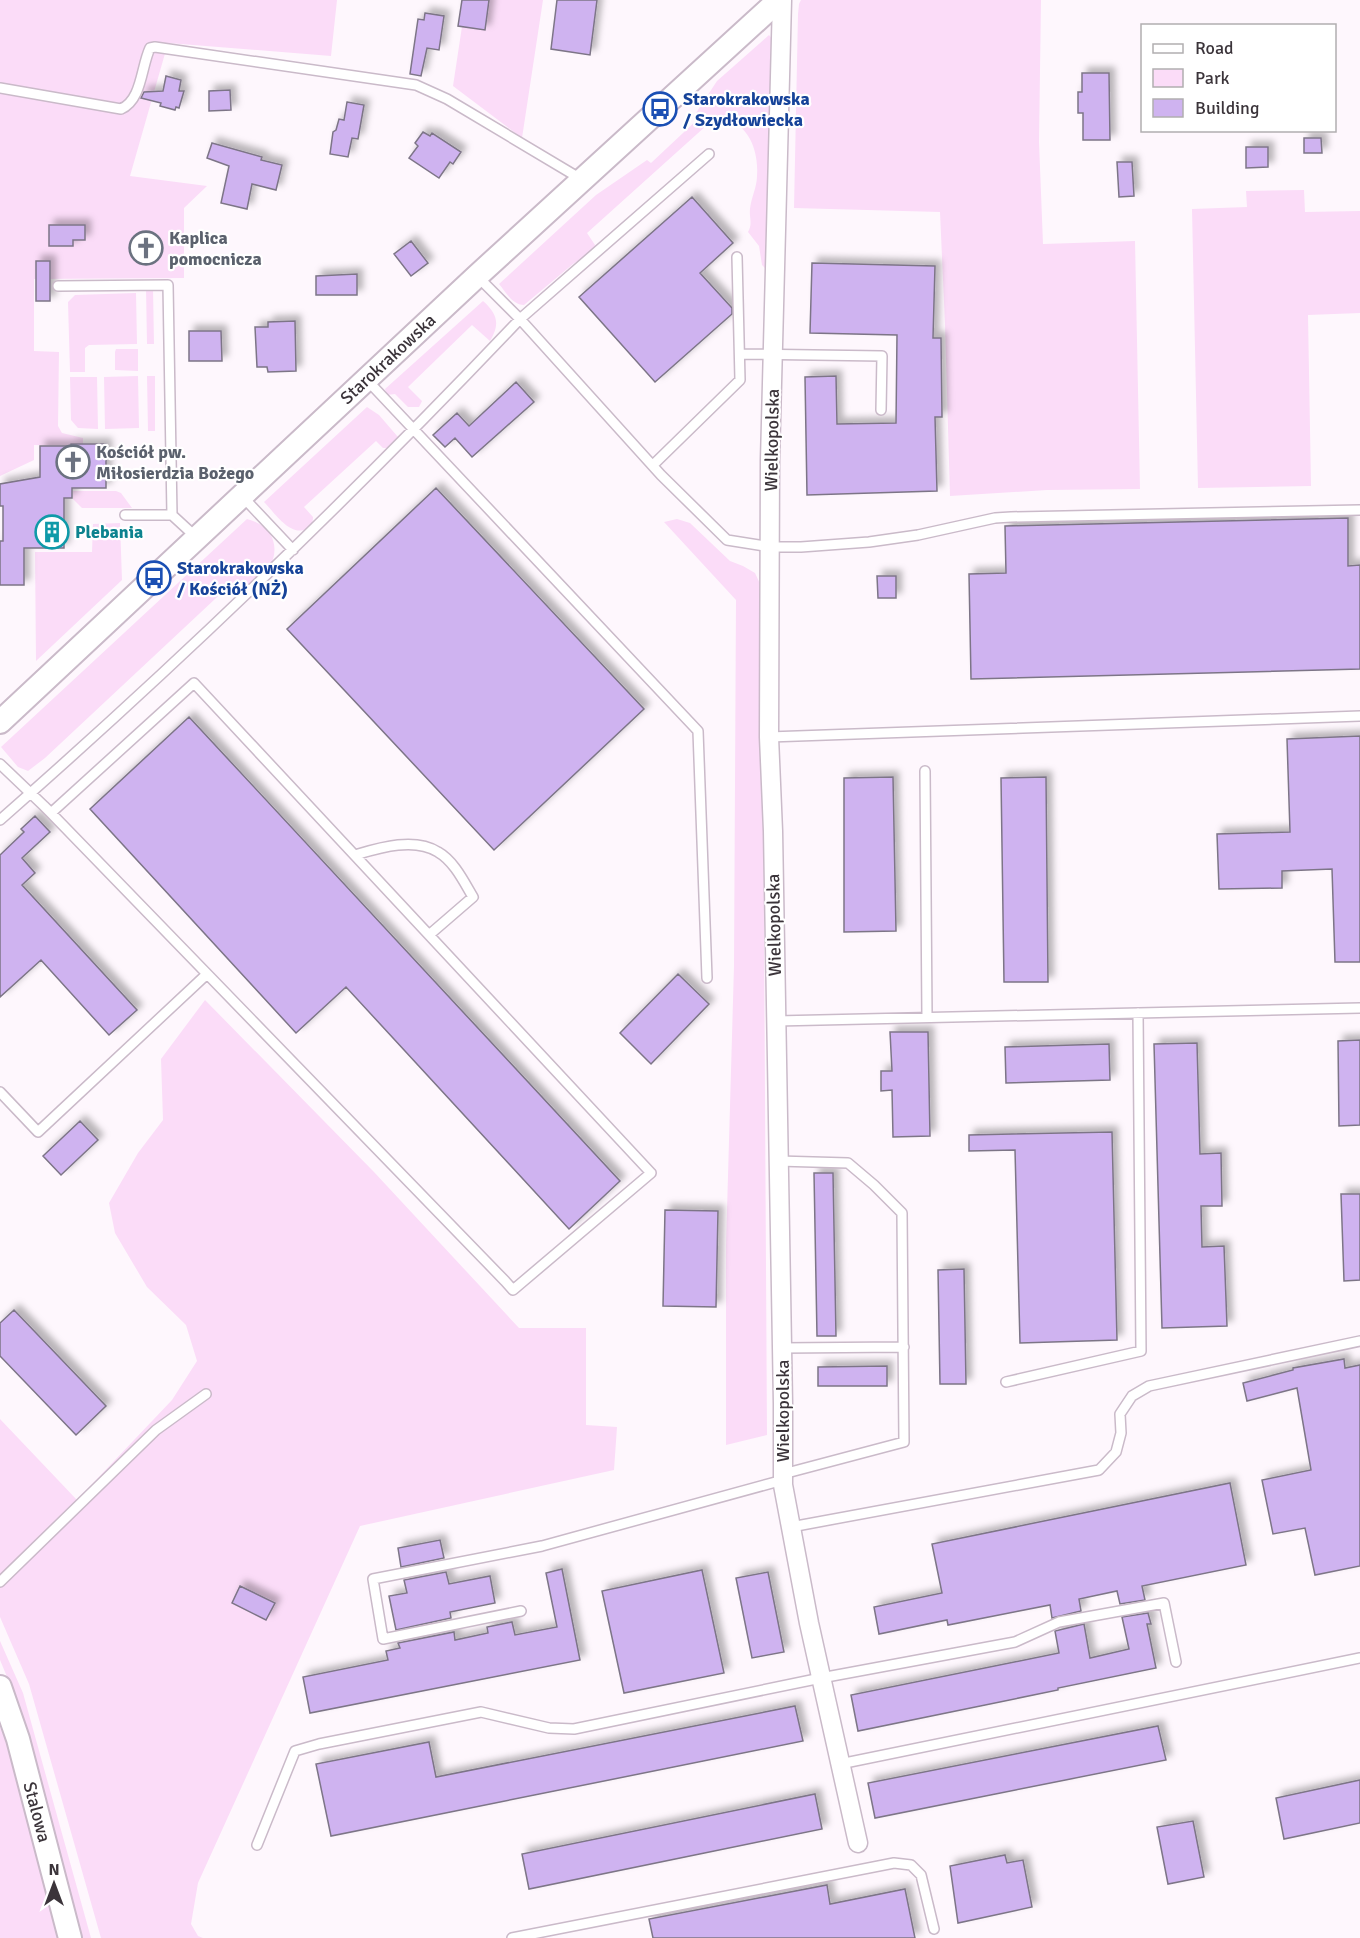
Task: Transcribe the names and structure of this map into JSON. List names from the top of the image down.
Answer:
{
  "streets": {
    "street": ["Starokrakowska", "Wielkopolska", "Stalowa"]
  },
  "crossings": [
    ["Starokrakowska", "Wielkopolska"]
  ],
  "places": {
    "bus stop": ["Starokrakowska / Szydłowiecka", "Starokrakowska / Kościół (NŻ)"],
    "church": ["Kaplica pomocnicza", "Kościół pw. Miłosierdzia Bożego"],
    "building": ["Plebania"]
  },
  "legend": ["Road", "Park", "Building"],
  "north": "top"
}
